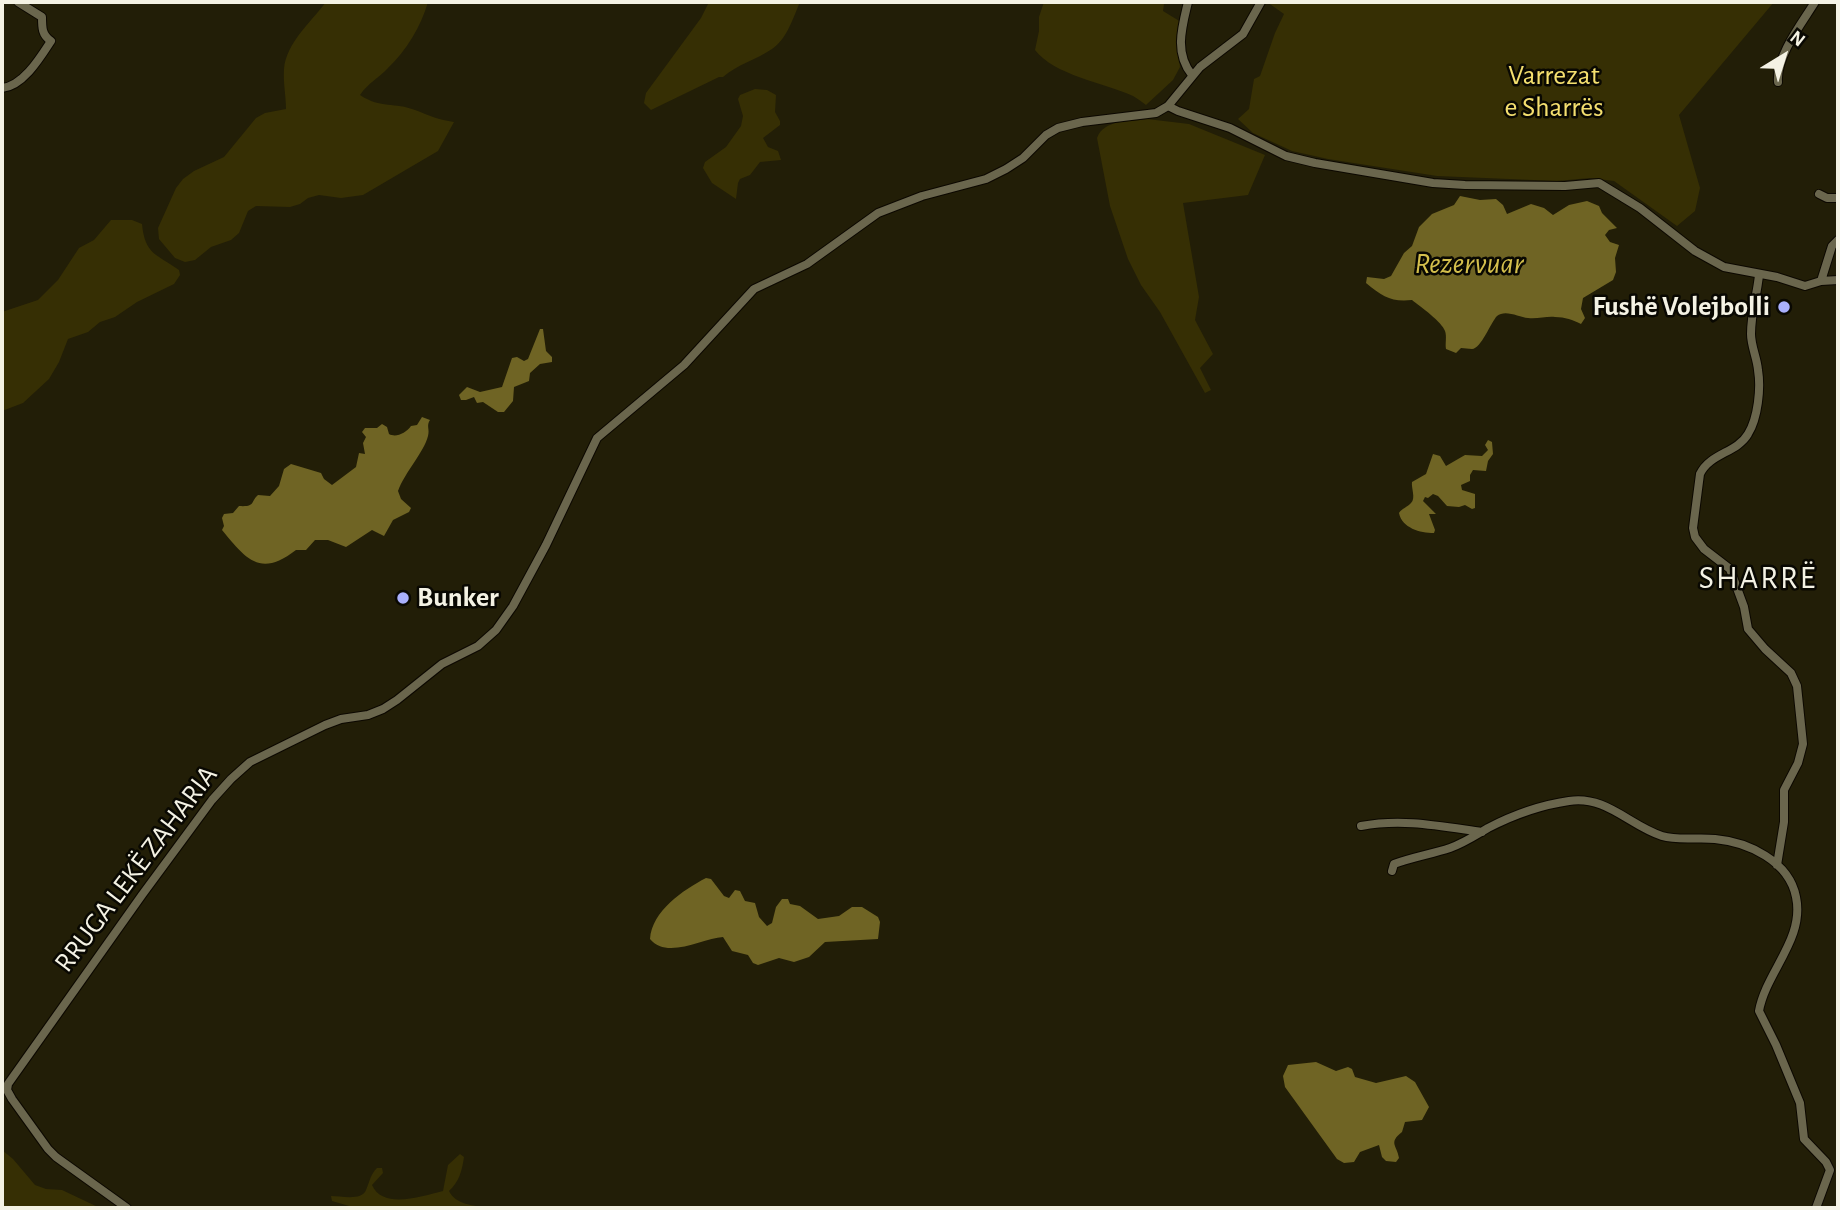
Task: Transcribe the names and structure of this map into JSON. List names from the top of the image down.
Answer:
{
  "streets": {
    "street": ["RRUGA LEKË ZAHARIA"]
  },
  "districts": ["SHARRË"],
  "water": ["Rezervuar"],
  "parks": ["Varrezat e Sharrës"],
  "places": ["Fushë Volejbolli", "Bunker"],
  "north": "top right"
}
